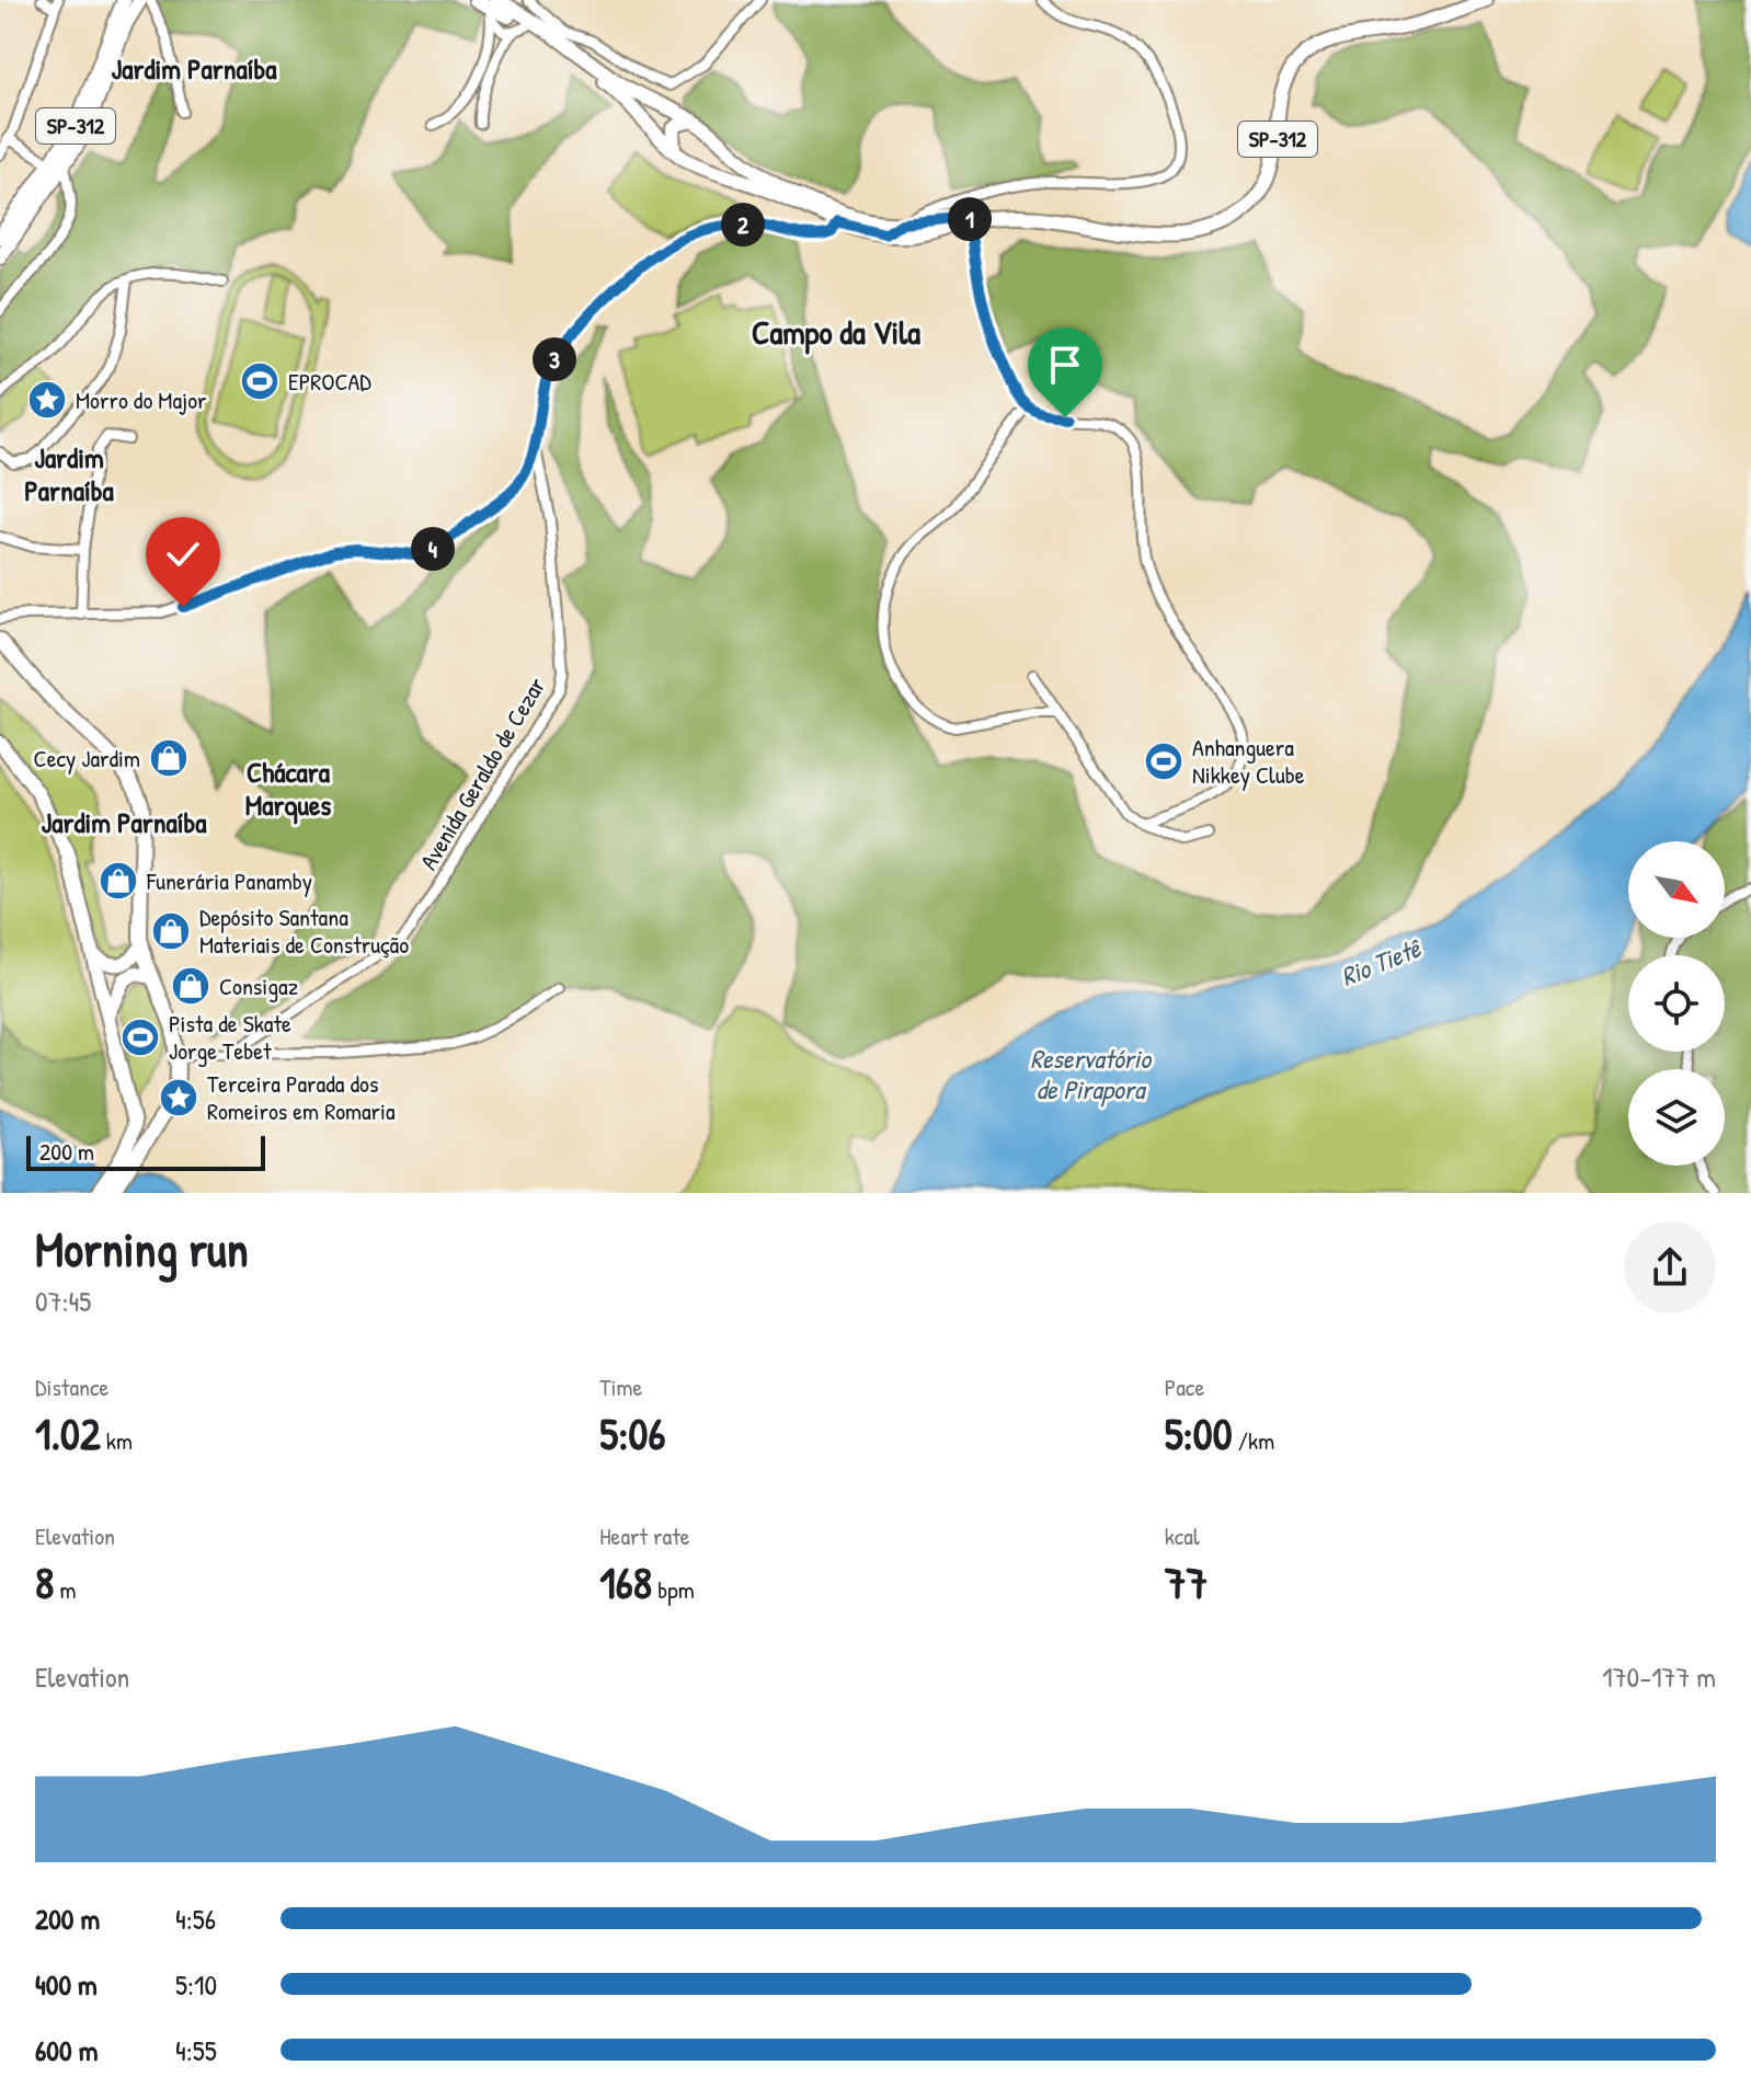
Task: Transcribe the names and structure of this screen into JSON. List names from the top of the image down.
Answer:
{
  "streets": {
    "main road": ["SP-312"],
    "street": ["Avenida Geraldo de Cezar"]
  },
  "crossings": [
    ["SP-312", "Avenida Geraldo de Cezar"]
  ],
  "districts": [
    "Jardim Parnaíba",
    "Campo da Vila",
    "Jardim Parnaíba",
    "Chácara Marques",
    "Jardim Parnaíba"
  ],
  "water": ["Rio Tietê", "Reservatório de Pirapora"],
  "places": {
    "sports": ["EPROCAD", "Anhanguera Nikkey Clube", "Pista de Skate Jorge Tebet"],
    "place": ["Morro do Major", "Terceira Parada dos Romeiros em Romaria"],
    "shop": [
      "Cecy Jardim",
      "Funerária Panamby",
      "Depósito Santana Materiais de Construção",
      "Consigaz"
    ]
  },
  "scale_bar": "200 m",
  "north": "bottom right",
  "page": {
    "pins": [
      "1",
      "2",
      "3",
      "4"
    ],
    "scale": "200 m",
    "heading": ["Morning run", "07:45"],
    "stats": [
      ["Distance", "1.02 km"],
      ["Time", "5:06"],
      ["Pace", "5:00 /km"],
      ["Elevation", "8 m"],
      ["Heart rate", "168 bpm"],
      ["kcal", "77"]
    ],
    "chart": ["Elevation", "170–177 m"],
    "list": [
      {
        "name": "200 m",
        "note": "4:56"
      },
      {
        "name": "400 m",
        "note": "5:10"
      },
      {
        "name": "600 m",
        "note": "4:55"
      }
    ]
  }
}
